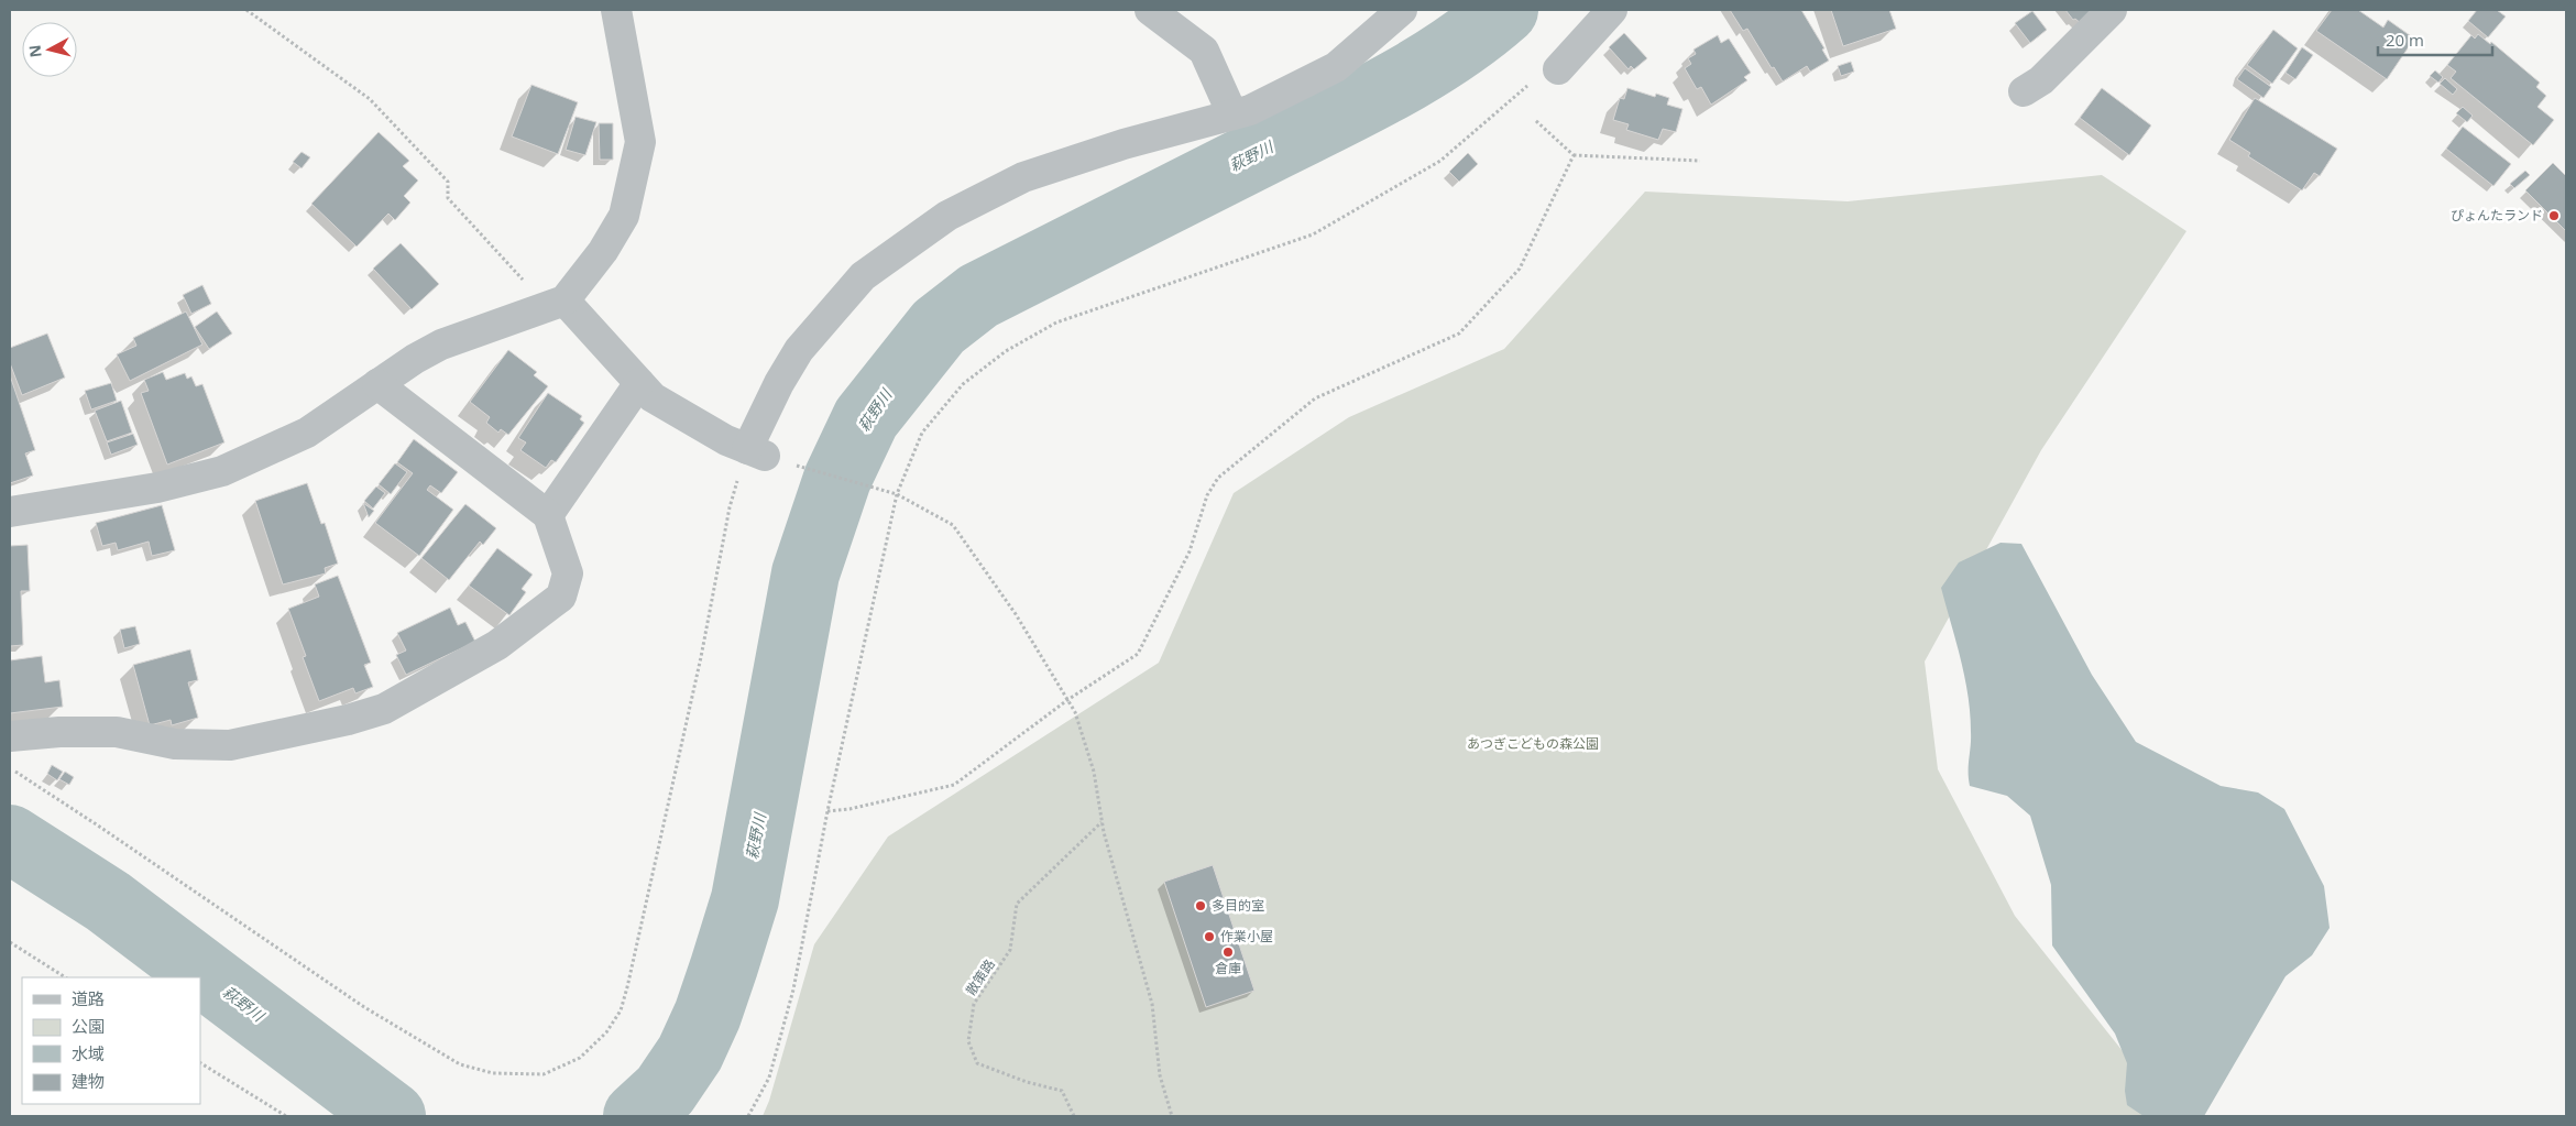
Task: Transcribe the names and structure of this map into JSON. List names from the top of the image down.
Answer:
{
  "streets": {
    "path": ["散策路"]
  },
  "water": ["萩野川"],
  "parks": ["あつぎこどもの森公園"],
  "places": [
    "ぴょんたランド",
    "多目的室",
    "作業小屋",
    "倉庫"
  ],
  "legend": [
    "道路",
    "公園",
    "水域",
    "建物"
  ],
  "scale_bar": "20 m",
  "north": "left"
}
